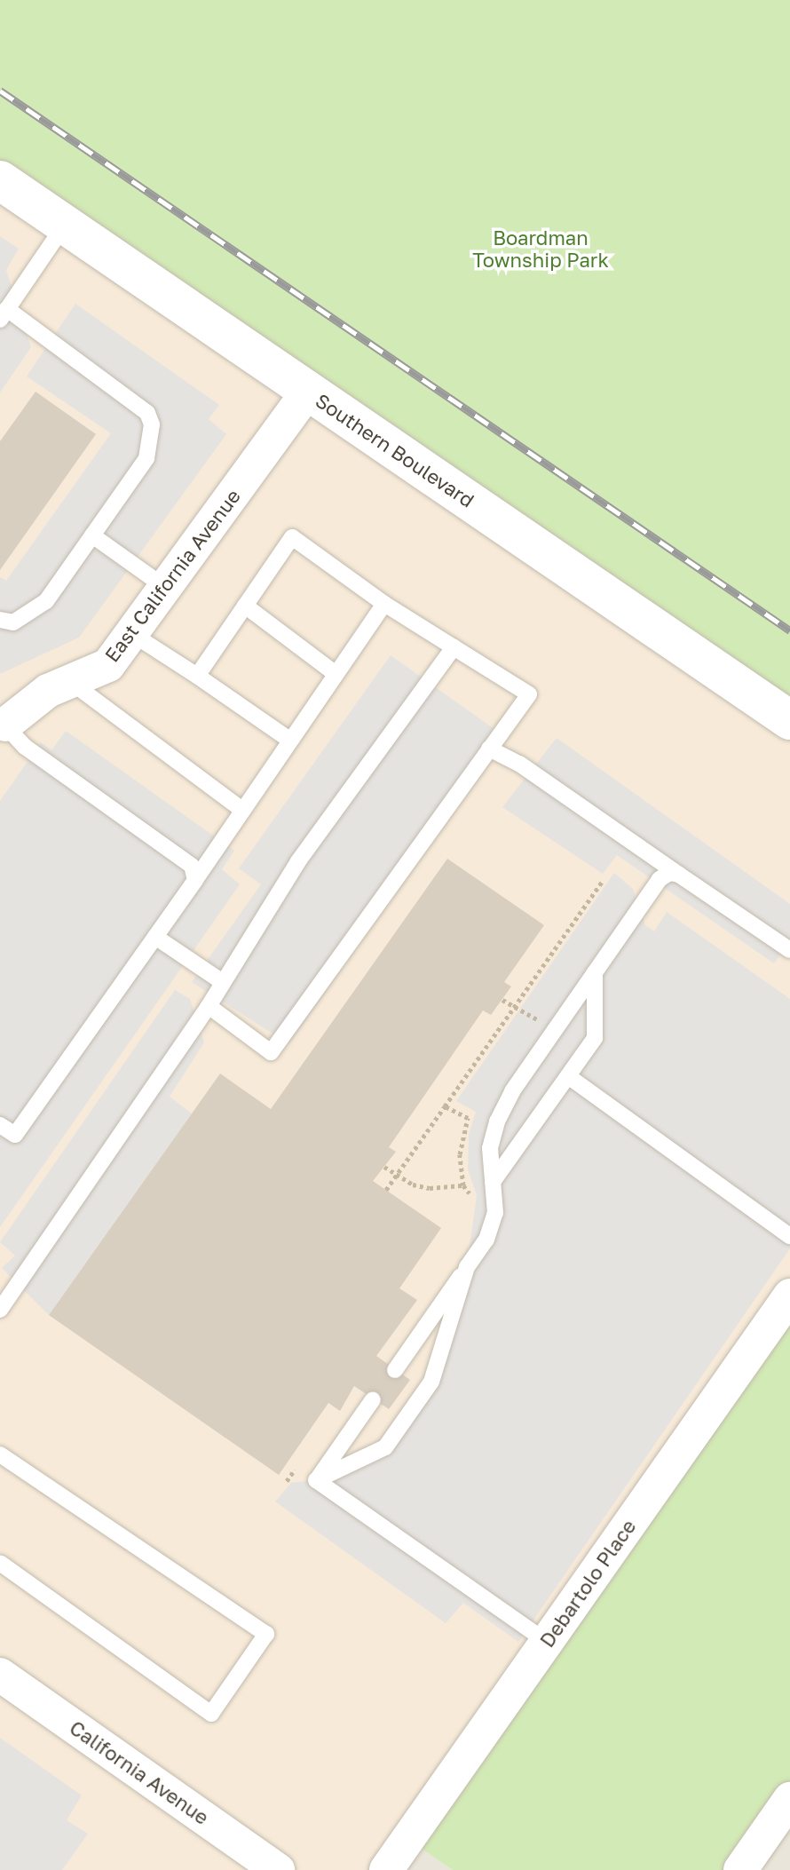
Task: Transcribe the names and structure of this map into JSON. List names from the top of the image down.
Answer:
{
  "streets": {
    "street": [
      "Southern Boulevard",
      "East California Avenue",
      "Debartolo Place",
      "California Avenue"
    ]
  },
  "crossings": [
    ["Southern Boulevard", "East California Avenue"]
  ],
  "parks": ["Boardman Township Park"]
}
